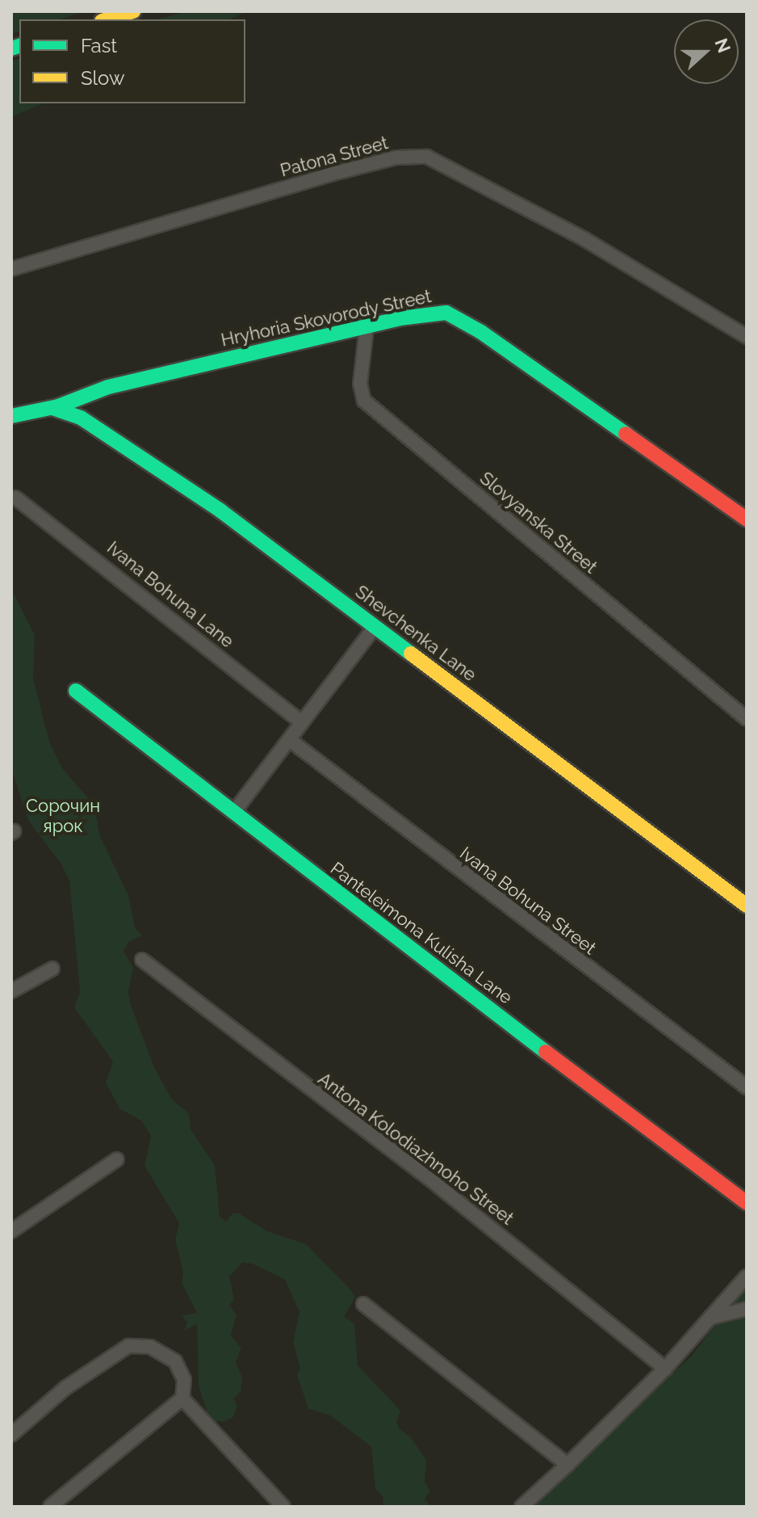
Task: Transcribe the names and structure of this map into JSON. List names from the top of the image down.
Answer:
{
  "streets": {
    "street": [
      "Patona Street",
      "Hryhoria Skovorody Street",
      "Slovyanska Street",
      "Ivana Bohuna Lane",
      "Shevchenka Lane",
      "Ivana Bohuna Street",
      "Panteleimona Kulisha Lane",
      "Antona Kolodiazhnoho Street"
    ]
  },
  "crossings": [
    ["Hryhoria Skovorody Street", "Slovyanska Street"],
    ["Hryhoria Skovorody Street", "Shevchenka Lane"]
  ],
  "parks": ["Сорочин ярок"],
  "legend": ["Fast", "Slow"],
  "north": "right"
}
